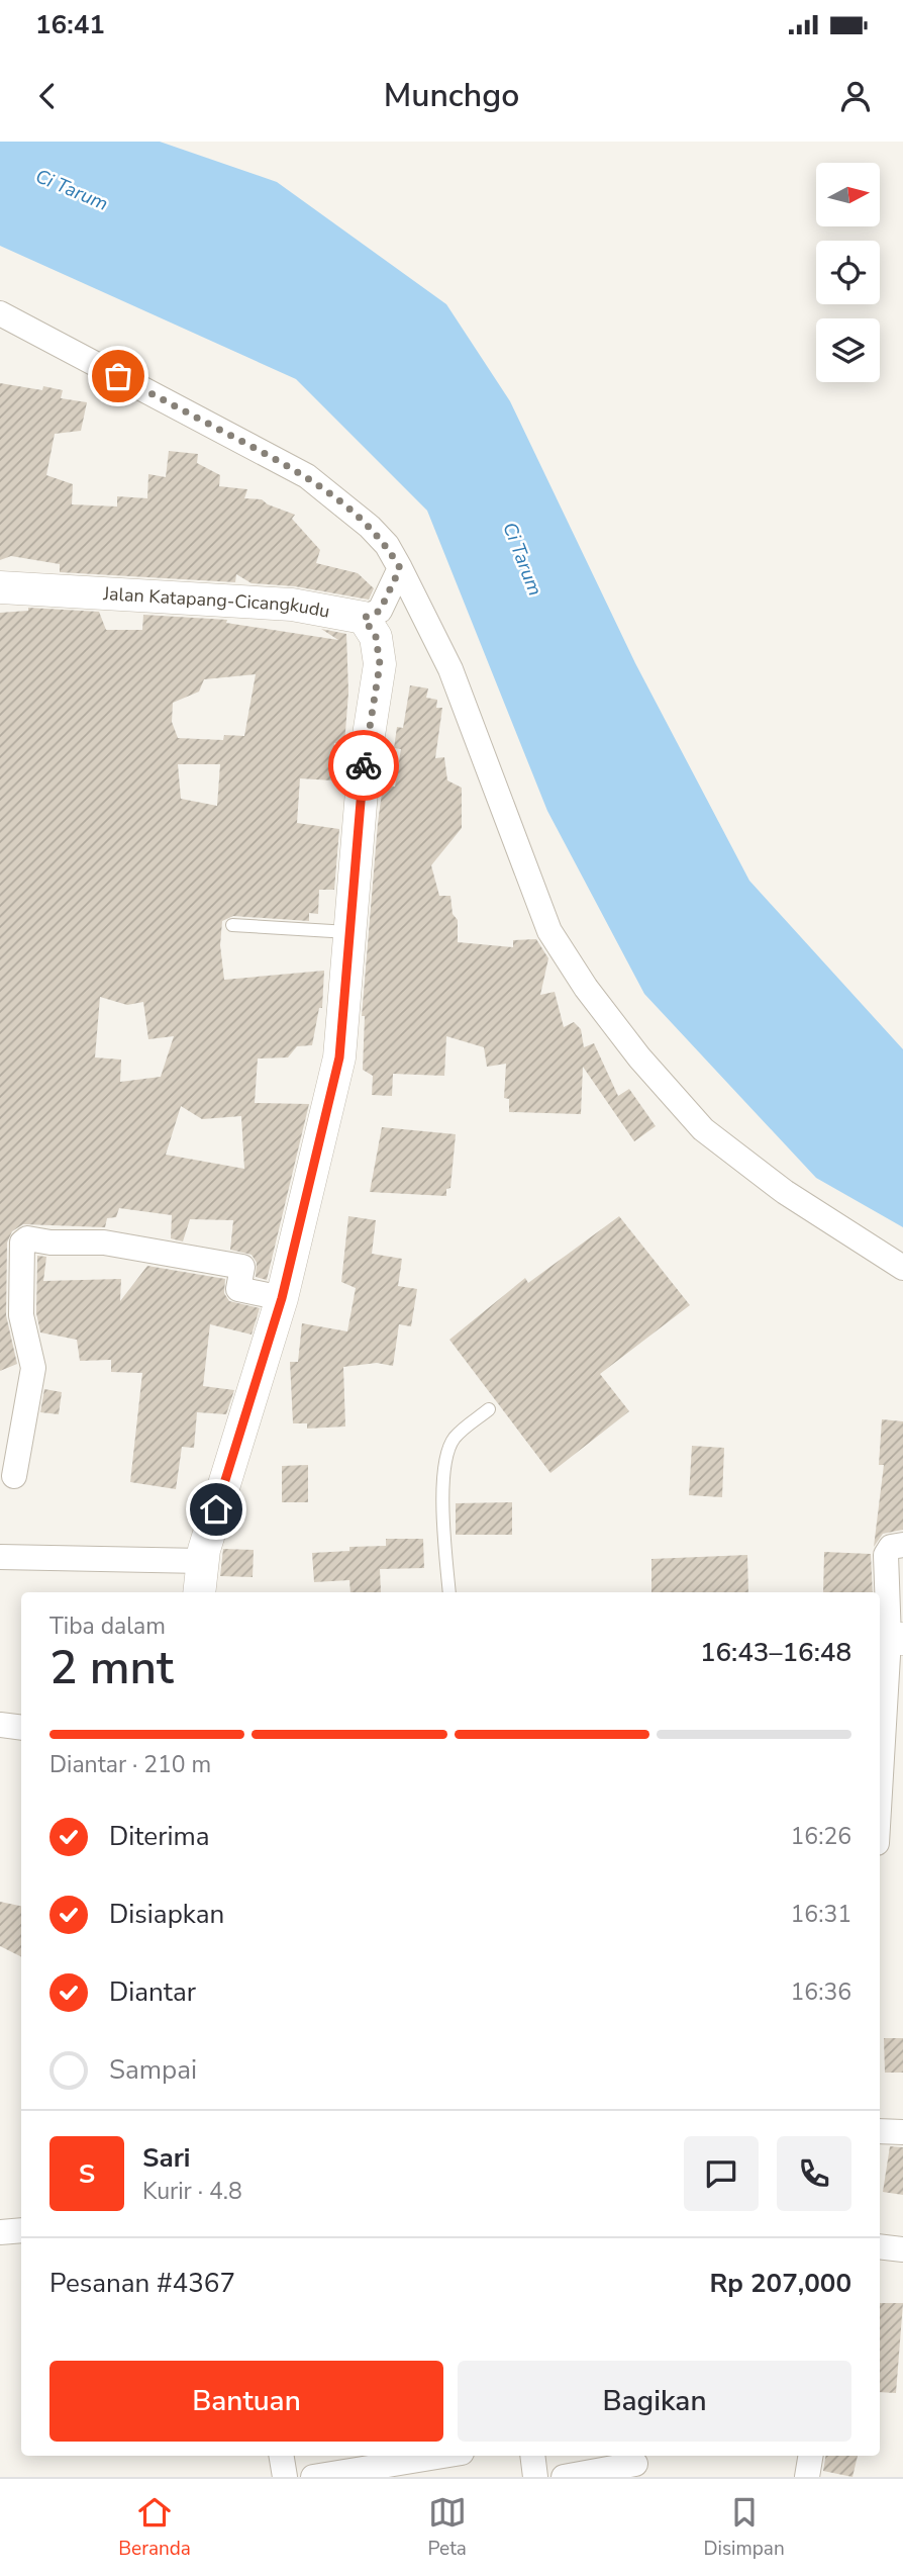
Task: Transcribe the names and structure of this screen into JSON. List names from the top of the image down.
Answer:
{
  "streets": {
    "street": ["Jalan Katapang-Cicangkudu"]
  },
  "water": ["Ci Tarum"],
  "north": "right",
  "page": {
    "status": "16:41",
    "header": "Munchgo",
    "heading": ["2 mnt", "Tiba dalam", "16:43–16:48"],
    "panel": [
      "Sari",
      "Kurir · 4.8",
      "Pesanan #4367",
      "Rp 207,000"
    ],
    "bar": "Diantar · 210 m",
    "list": [
      ["Diterima", "16:26"],
      ["Disiapkan", "16:31"],
      ["Diantar", "16:36"],
      "Sampai"
    ],
    "round": "S",
    "buttons": ["Bantuan", "Bagikan"],
    "tabs": ["Beranda", "Peta", "Disimpan"]
  }
}
